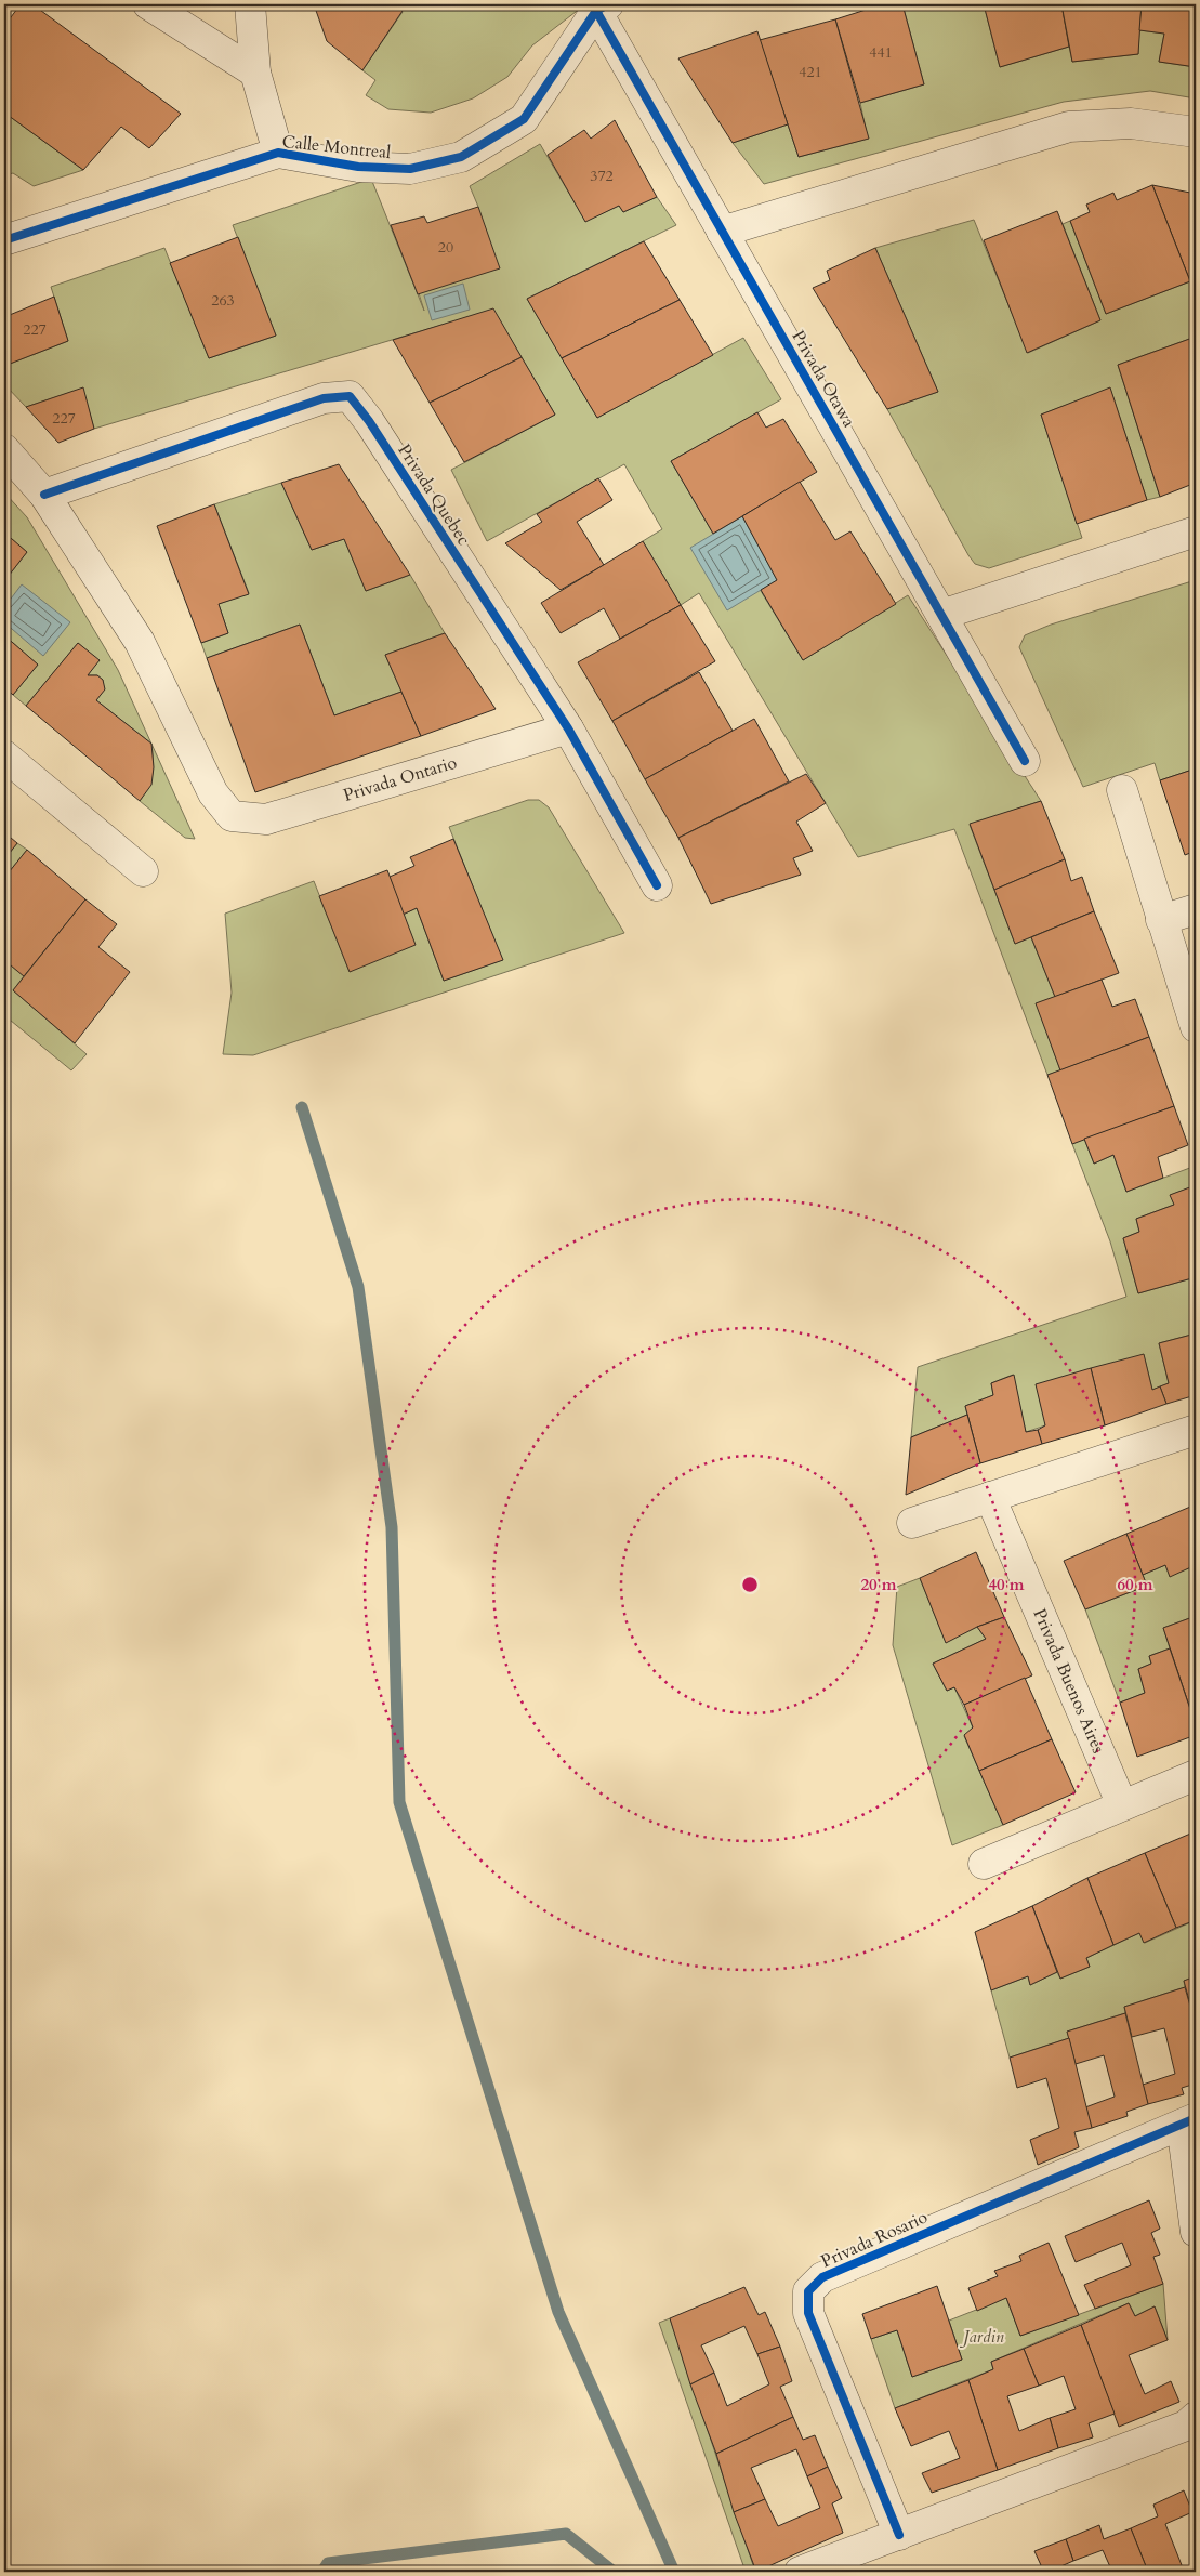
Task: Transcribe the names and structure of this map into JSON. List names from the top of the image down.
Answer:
{
  "streets": {
    "street": [
      "Calle Montreal",
      "Privada Otawa",
      "Privada Quebec",
      "Privada Ontario",
      "Privada Buenos Aires",
      "Privada Rosario"
    ]
  },
  "crossings": [
    ["Calle Montreal", "Privada Otawa"],
    ["Privada Quebec", "Privada Ontario"]
  ],
  "parks": ["Jardin"],
  "house_numbers": [
    "441",
    "421",
    "372",
    "20",
    "263",
    "227",
    "227"
  ],
  "rings": ["20 m", "40 m", "60 m"]
}
